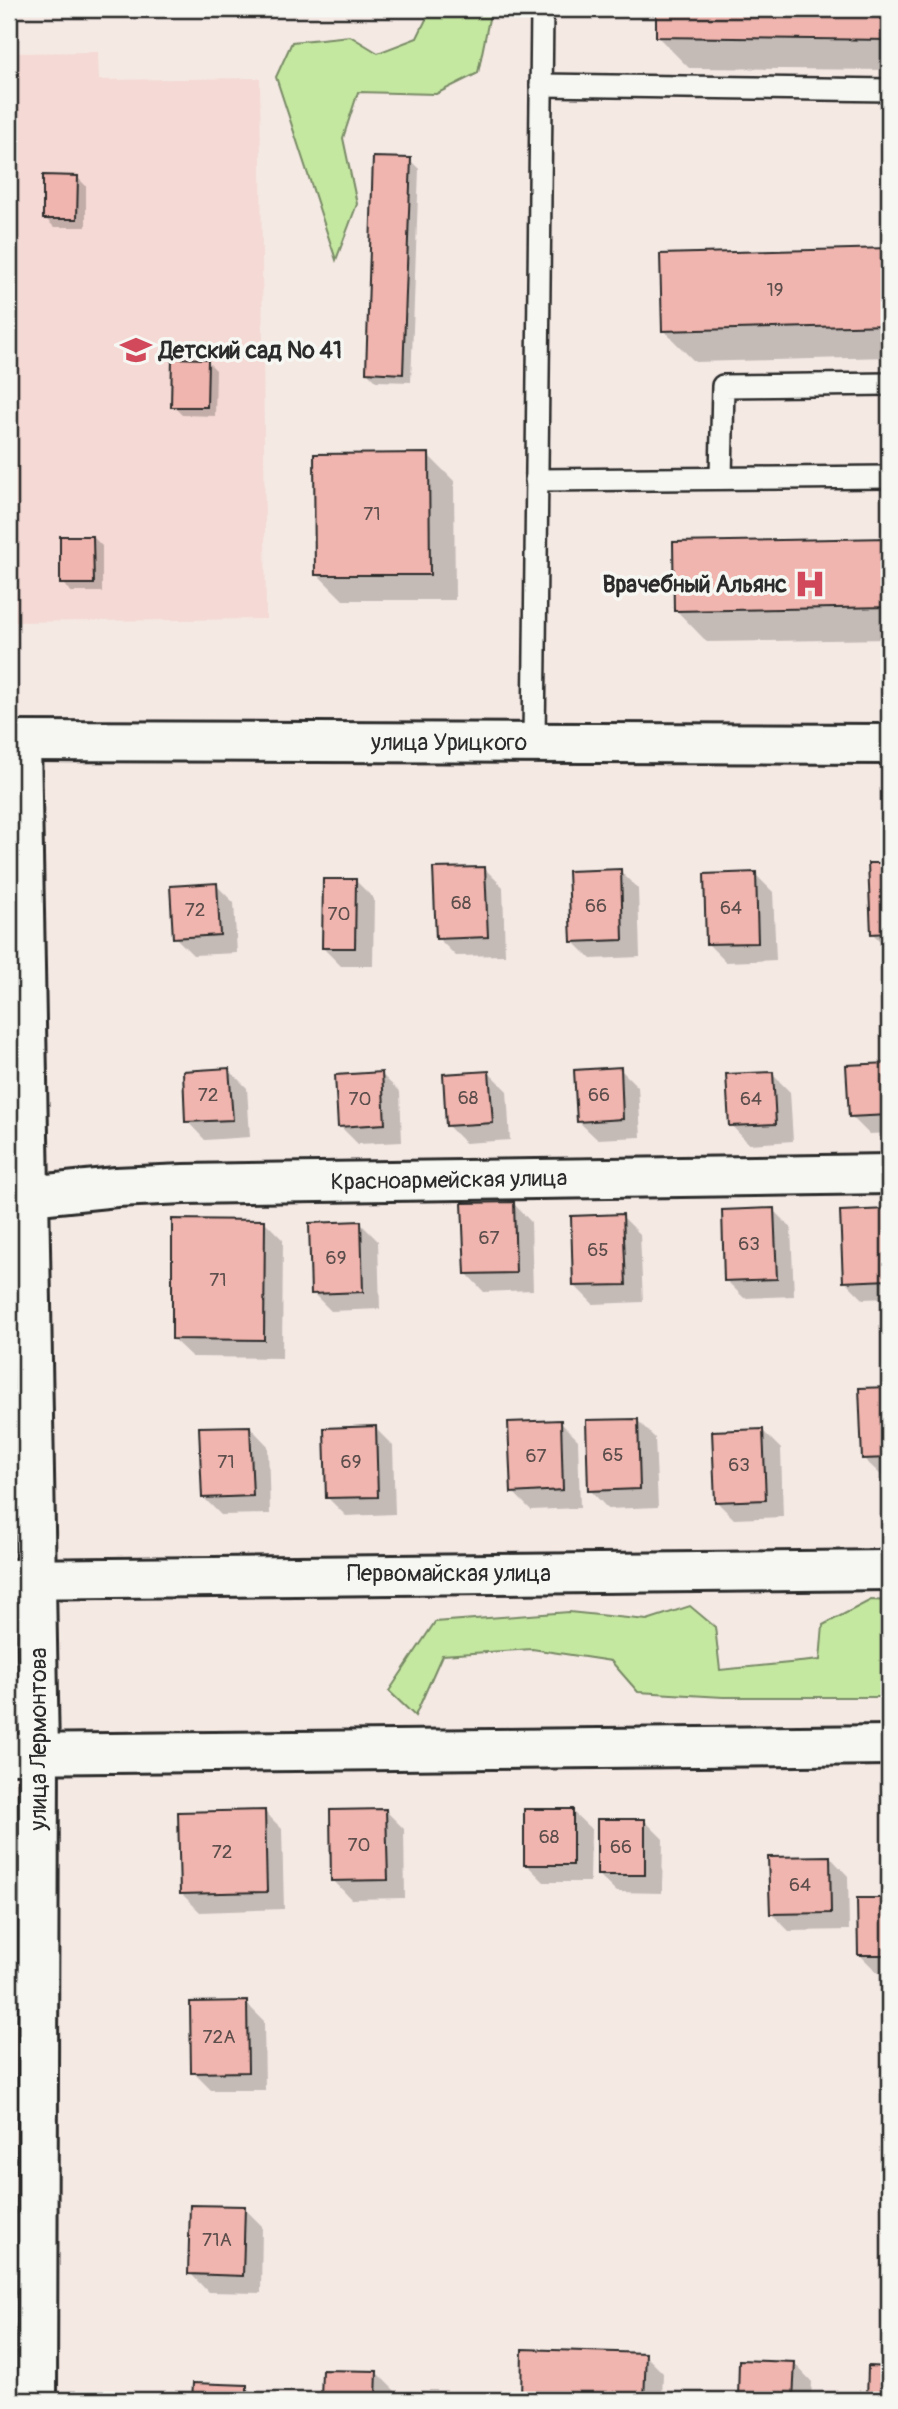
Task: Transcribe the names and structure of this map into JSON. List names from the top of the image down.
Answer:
{
  "streets": {
    "street": [
      "улица Урицкого",
      "Красноармейская улица",
      "Первомайская улица",
      "улица Лермонтова"
    ]
  },
  "crossings": [
    ["улица Урицкого", "улица Лермонтова"],
    ["Красноармейская улица", "улица Лермонтова"],
    ["Первомайская улица", "улица Лермонтова"]
  ],
  "places": {
    "school or university": ["Детский сад № 41"],
    "hospital": ["Врачебный Альянс"]
  },
  "house_numbers": [
    "19",
    "71",
    "68",
    "66",
    "64",
    "72",
    "70",
    "72",
    "66",
    "68",
    "70",
    "64",
    "67",
    "63",
    "65",
    "69",
    "71",
    "65",
    "67",
    "71",
    "69",
    "63",
    "68",
    "70",
    "66",
    "72",
    "64",
    "72А",
    "71А"
  ]
}
